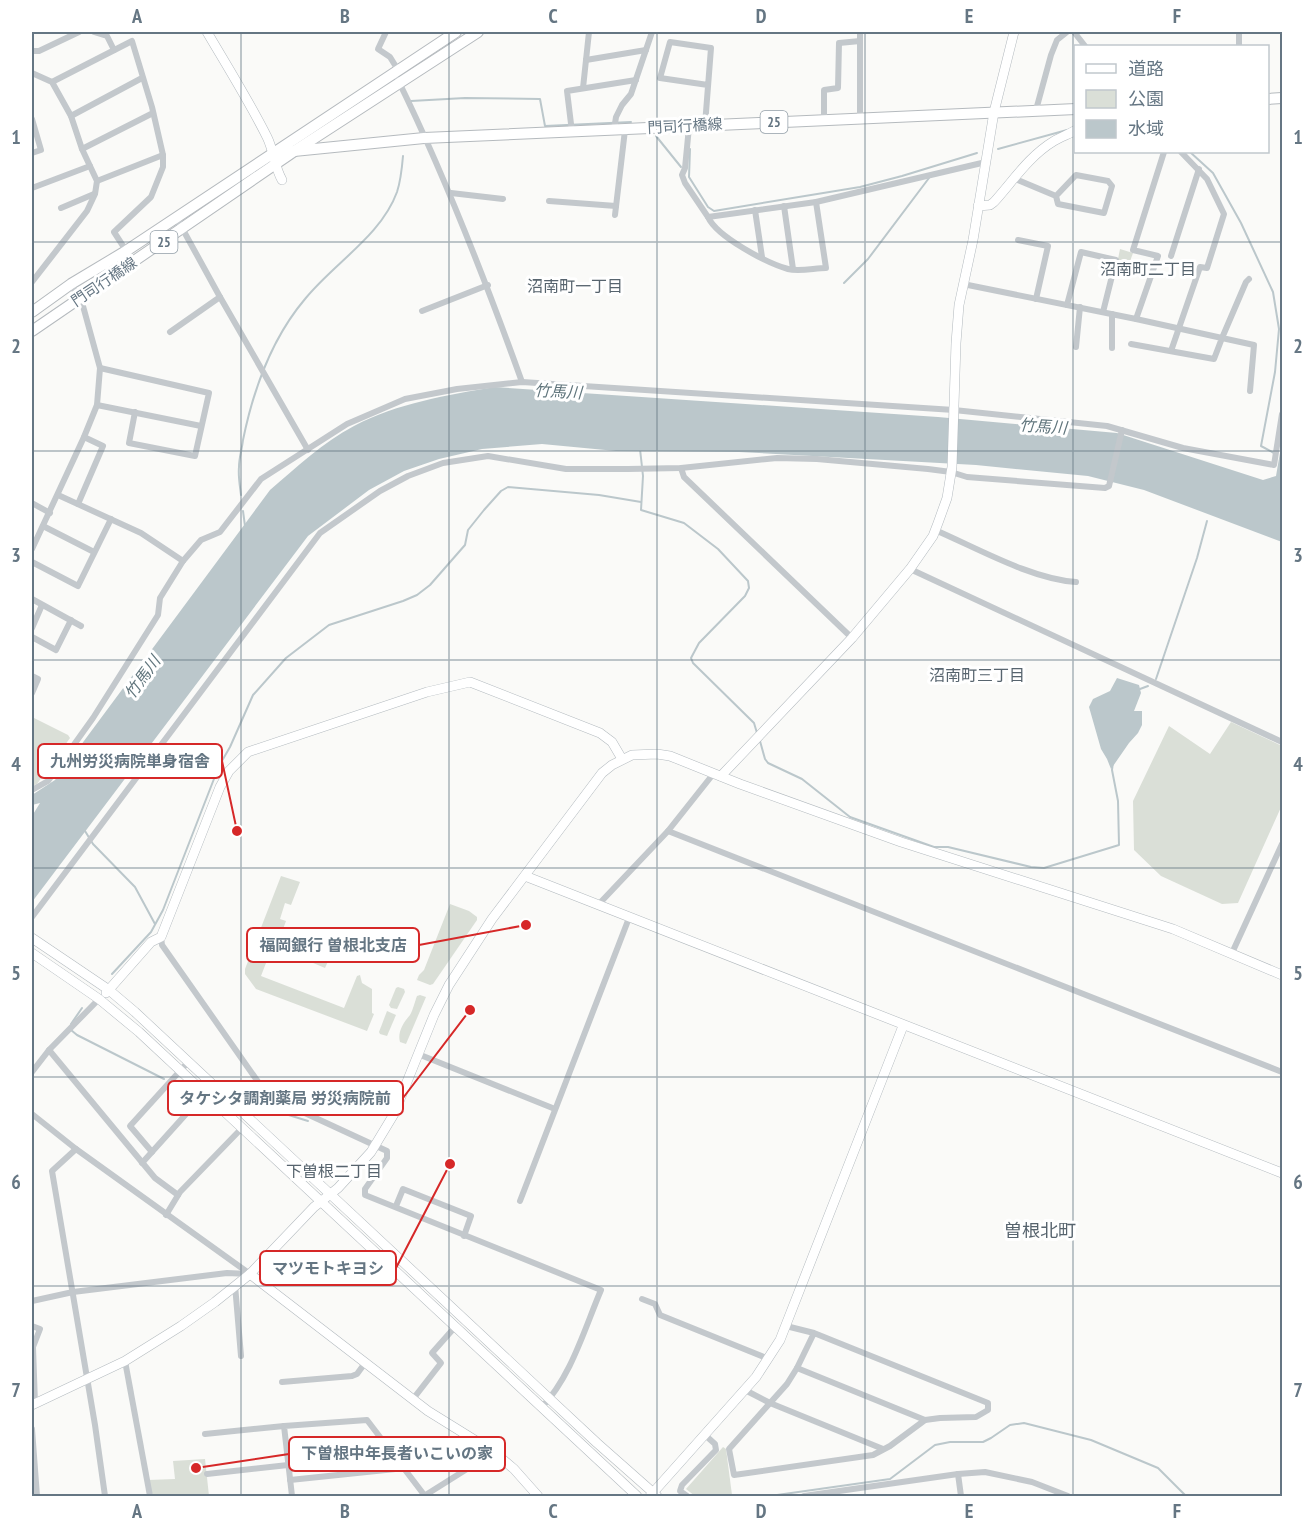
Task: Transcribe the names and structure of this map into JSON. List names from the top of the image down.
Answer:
{
  "streets": {
    "main road": ["25", "門司行橋線"]
  },
  "districts": [
    "沼南町二丁目",
    "沼南町一丁目",
    "沼南町三丁目",
    "下曽根二丁目",
    "曽根北町"
  ],
  "water": ["竹馬川"],
  "places": [
    "九州労災病院単身宿舎",
    "福岡銀行 曽根北支店",
    "タケシタ調剤薬局 労災病院前",
    "マツモトキヨシ",
    "下曽根中年長者いこいの家"
  ],
  "legend": ["道路", "公園", "水域"],
  "grid": {
    "columns": [
      "A",
      "B",
      "C",
      "D",
      "E",
      "F"
    ],
    "rows": [
      "1",
      "2",
      "3",
      "4",
      "5",
      "6",
      "7"
    ]
  }
}
